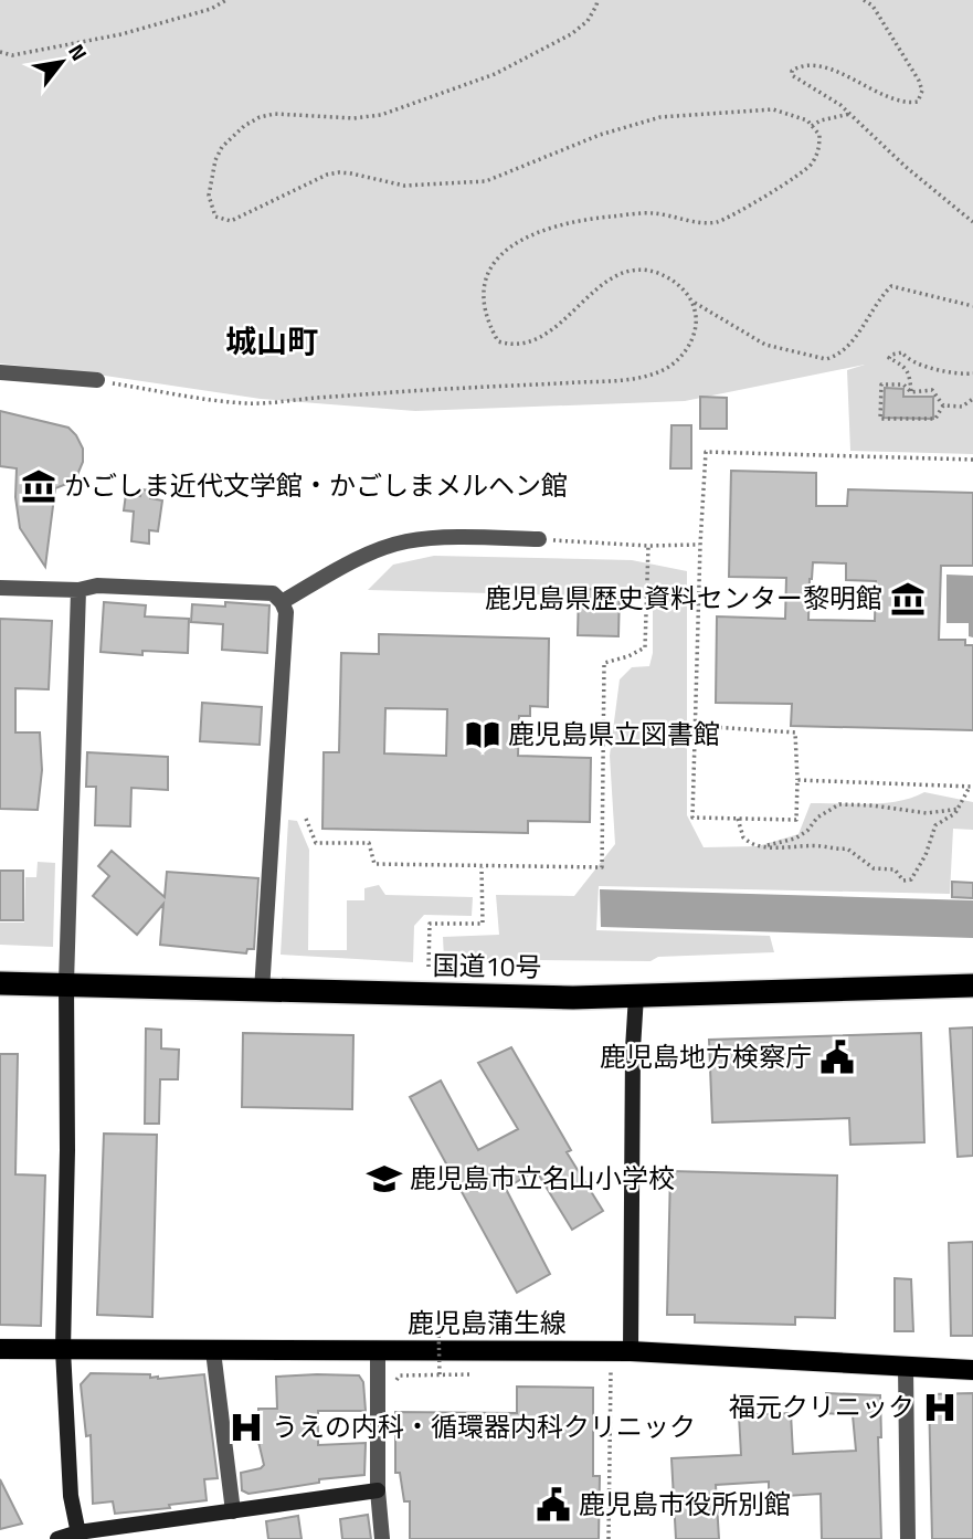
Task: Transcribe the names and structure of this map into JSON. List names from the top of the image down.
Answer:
{
  "streets": {
    "highway": ["国道10号"],
    "main road": ["鹿児島蒲生線"]
  },
  "districts": ["城山町"],
  "places": {
    "museum": ["かごしま近代文学館・かごしまメルヘン館", "鹿児島県歴史資料センター黎明館"],
    "library": ["鹿児島県立図書館"],
    "public building": ["鹿児島地方検察庁", "鹿児島市役所別館"],
    "school or university": ["鹿児島市立名山小学校"],
    "hospital": ["福元クリニック", "うえの内科・循環器内科クリニック"]
  },
  "north": "top right"
}
